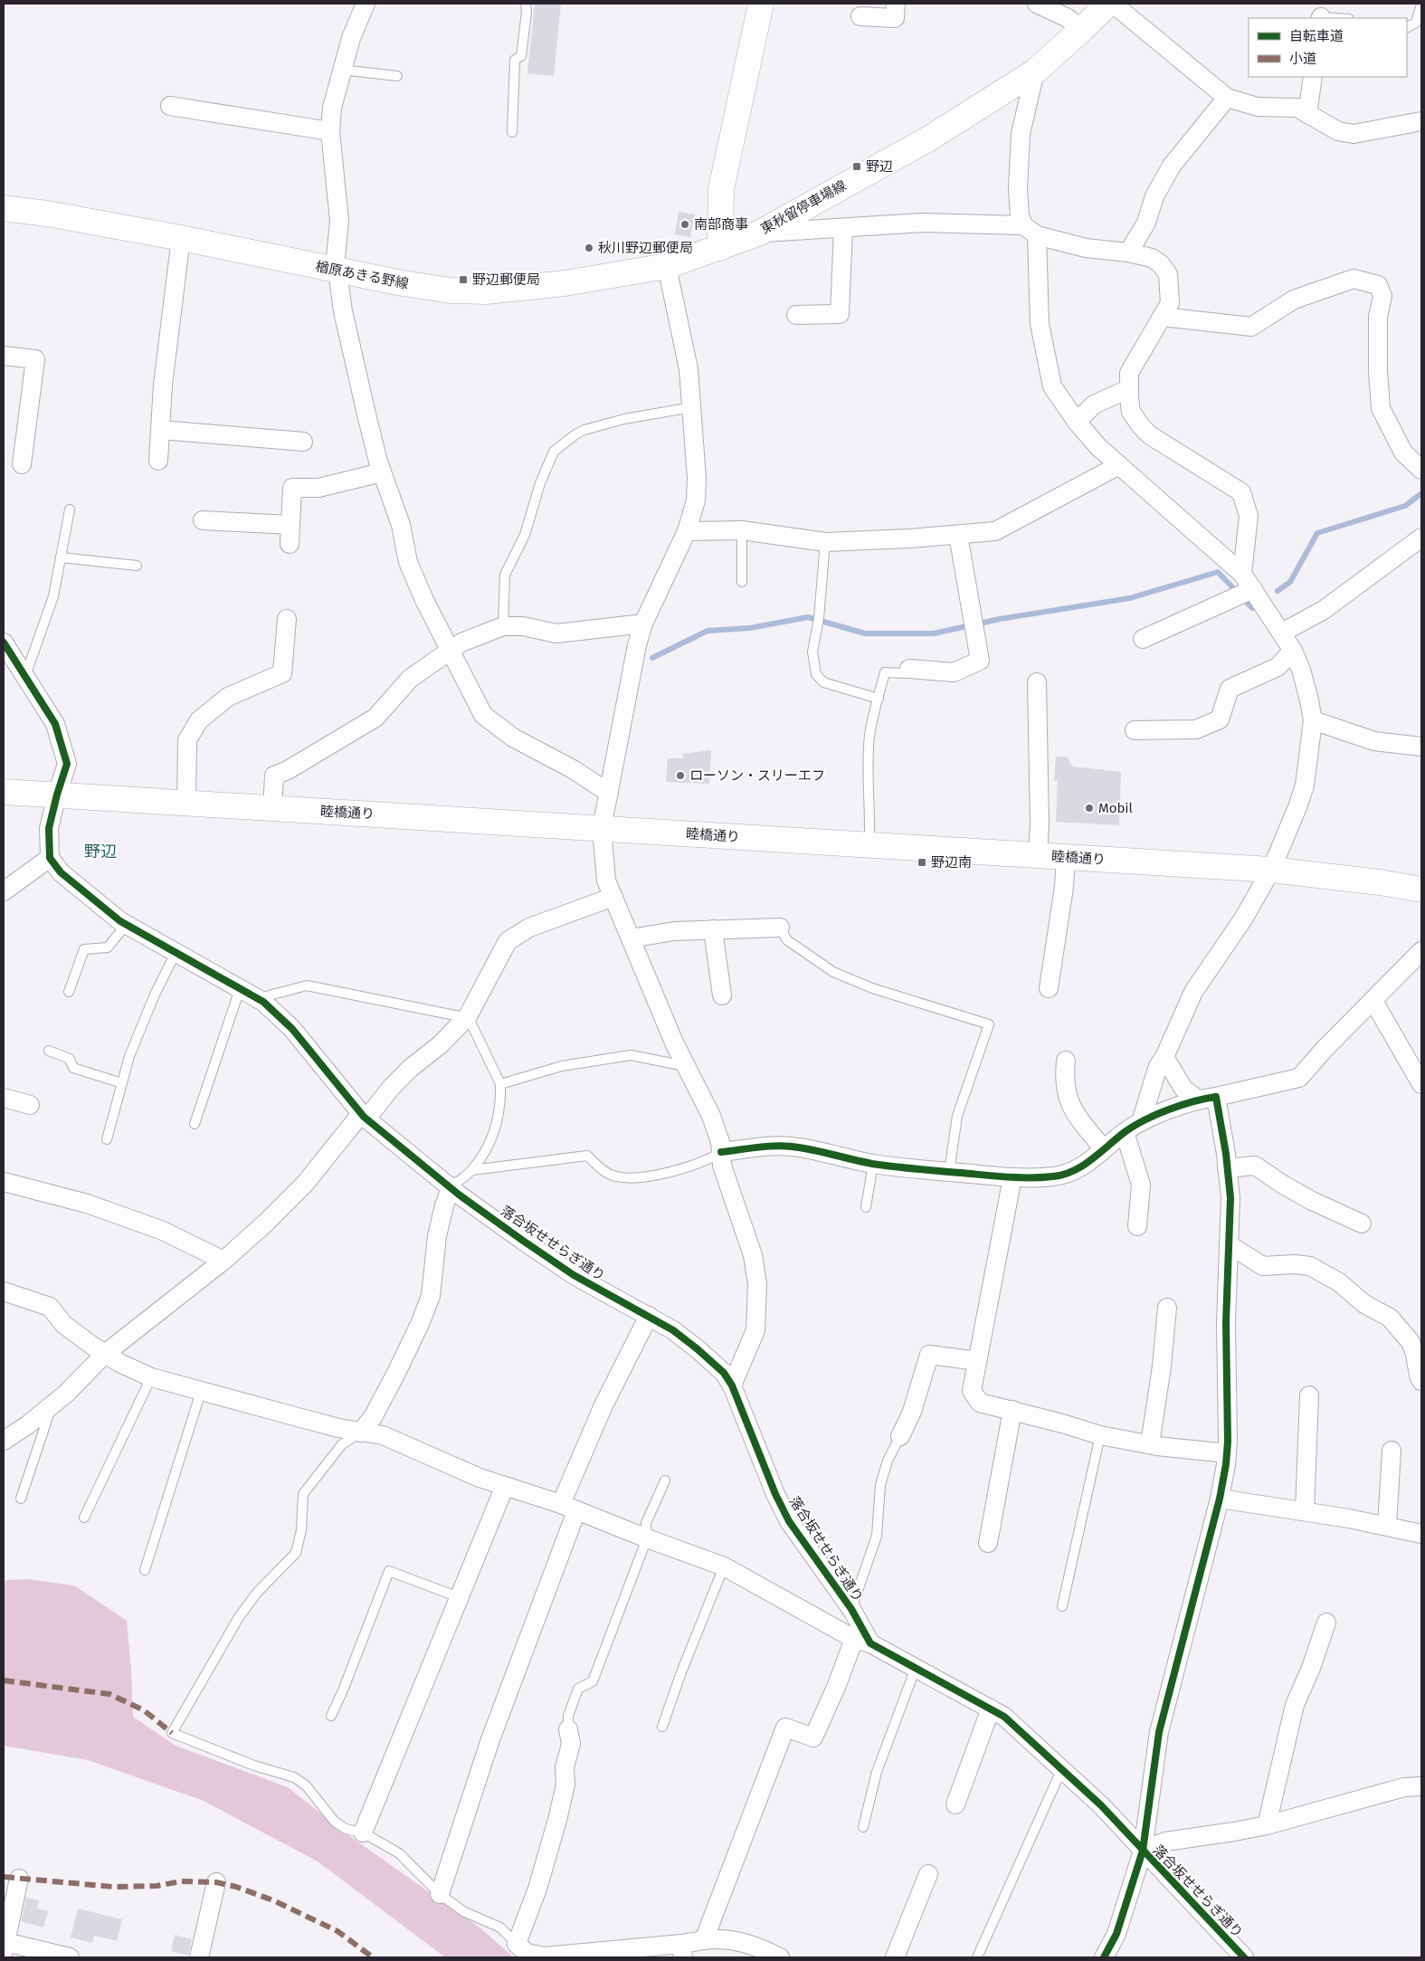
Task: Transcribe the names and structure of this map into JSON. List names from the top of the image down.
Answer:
{
  "streets": {
    "main road": ["東秋留停車場線", "楢原あきる野線", "睦橋通り"],
    "street": ["落合坂せせらぎ通り"]
  },
  "crossings": [
    ["東秋留停車場線", "楢原あきる野線"]
  ],
  "districts": ["野辺"],
  "places": {
    "transit": ["野辺", "野辺郵便局", "野辺南"],
    "other": [
      "南部商事",
      "秋川野辺郵便局",
      "ローソン・スリーエフ",
      "Mobil"
    ]
  },
  "legend": ["自転車道", "小道"]
}
